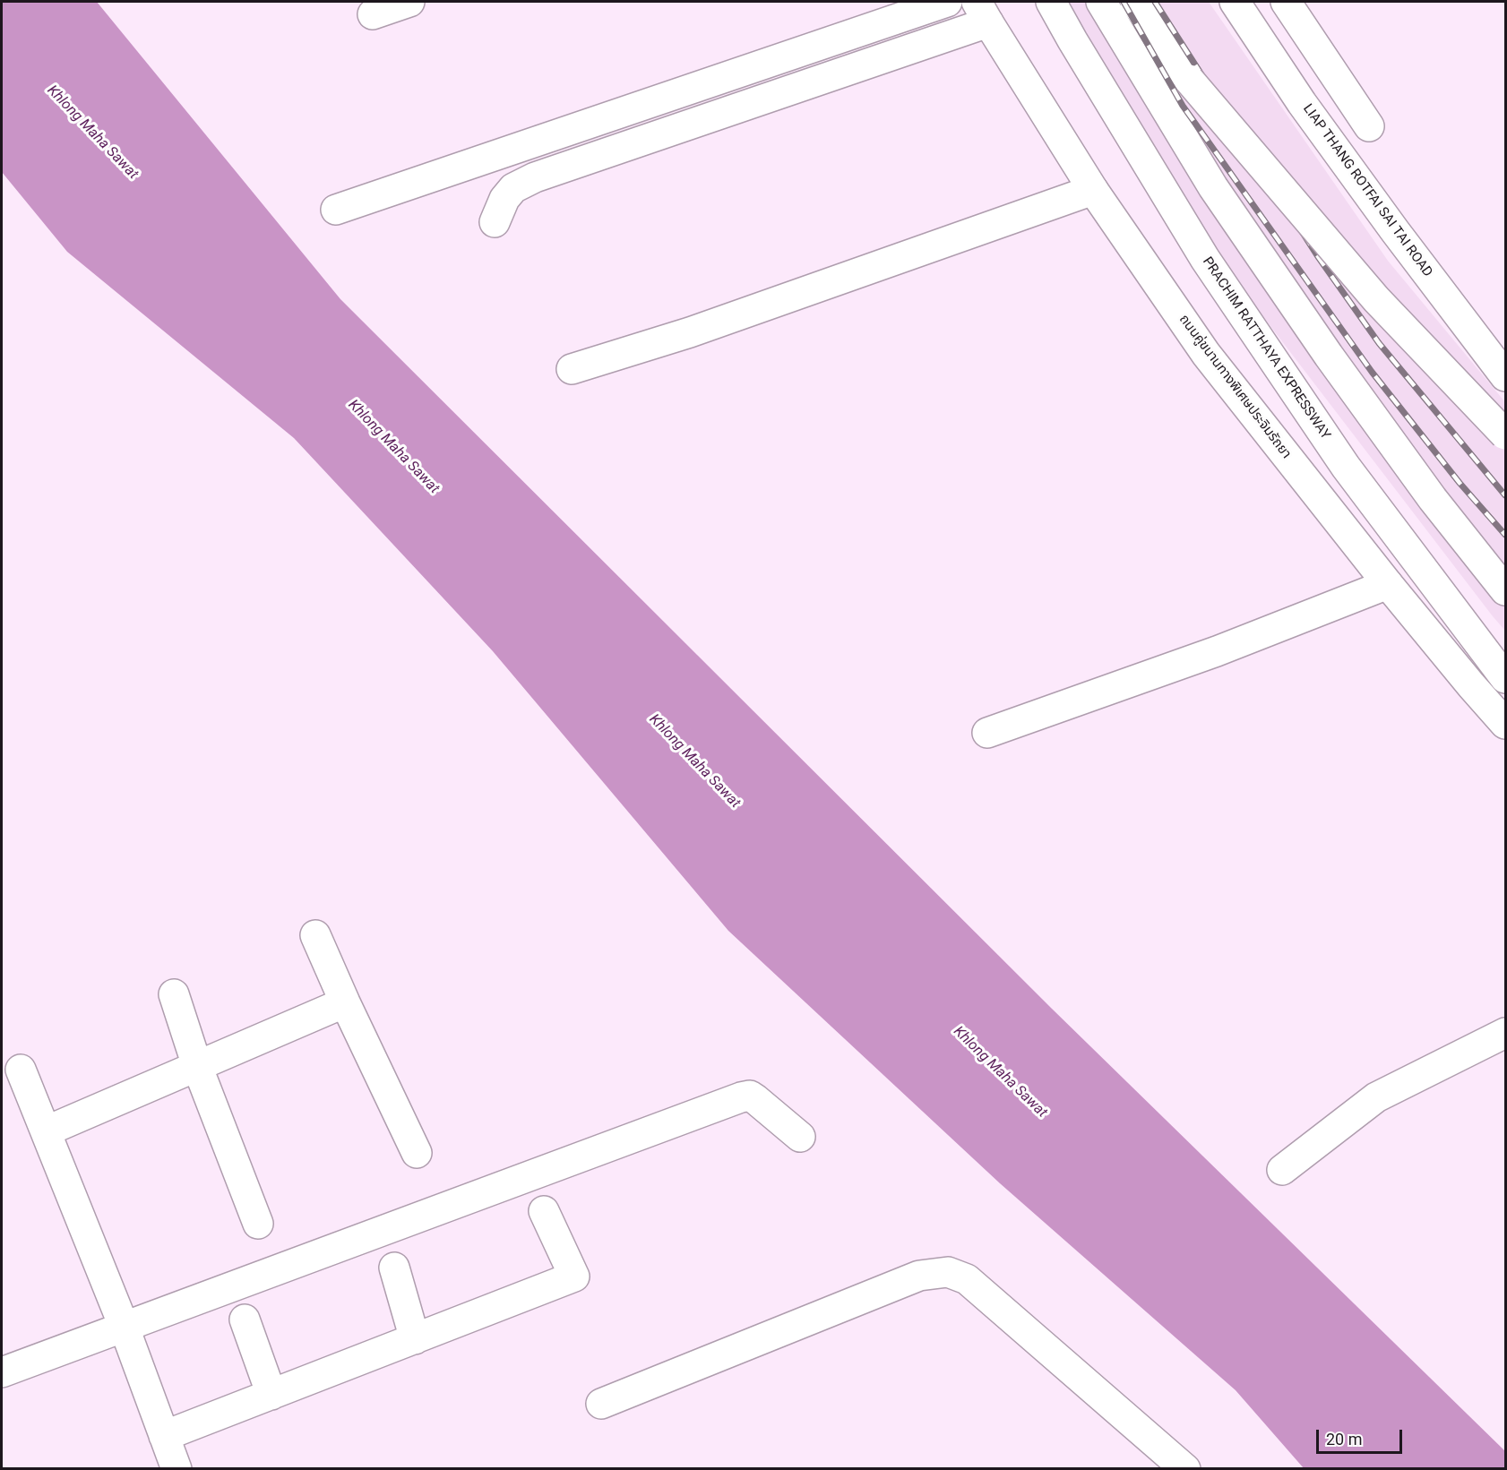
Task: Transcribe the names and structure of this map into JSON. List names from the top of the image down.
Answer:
{
  "streets": {
    "main road": ["LIAP THANG ROTFAI SAI TAI ROAD", "PRACHIM RATTHAYA EXPRESSWAY", "ถนนคู่ขนานทางพิเศษประจิมรัถยา"]
  },
  "water": ["Khlong Maha Sawat"],
  "scale_bar": "20 m"
}
